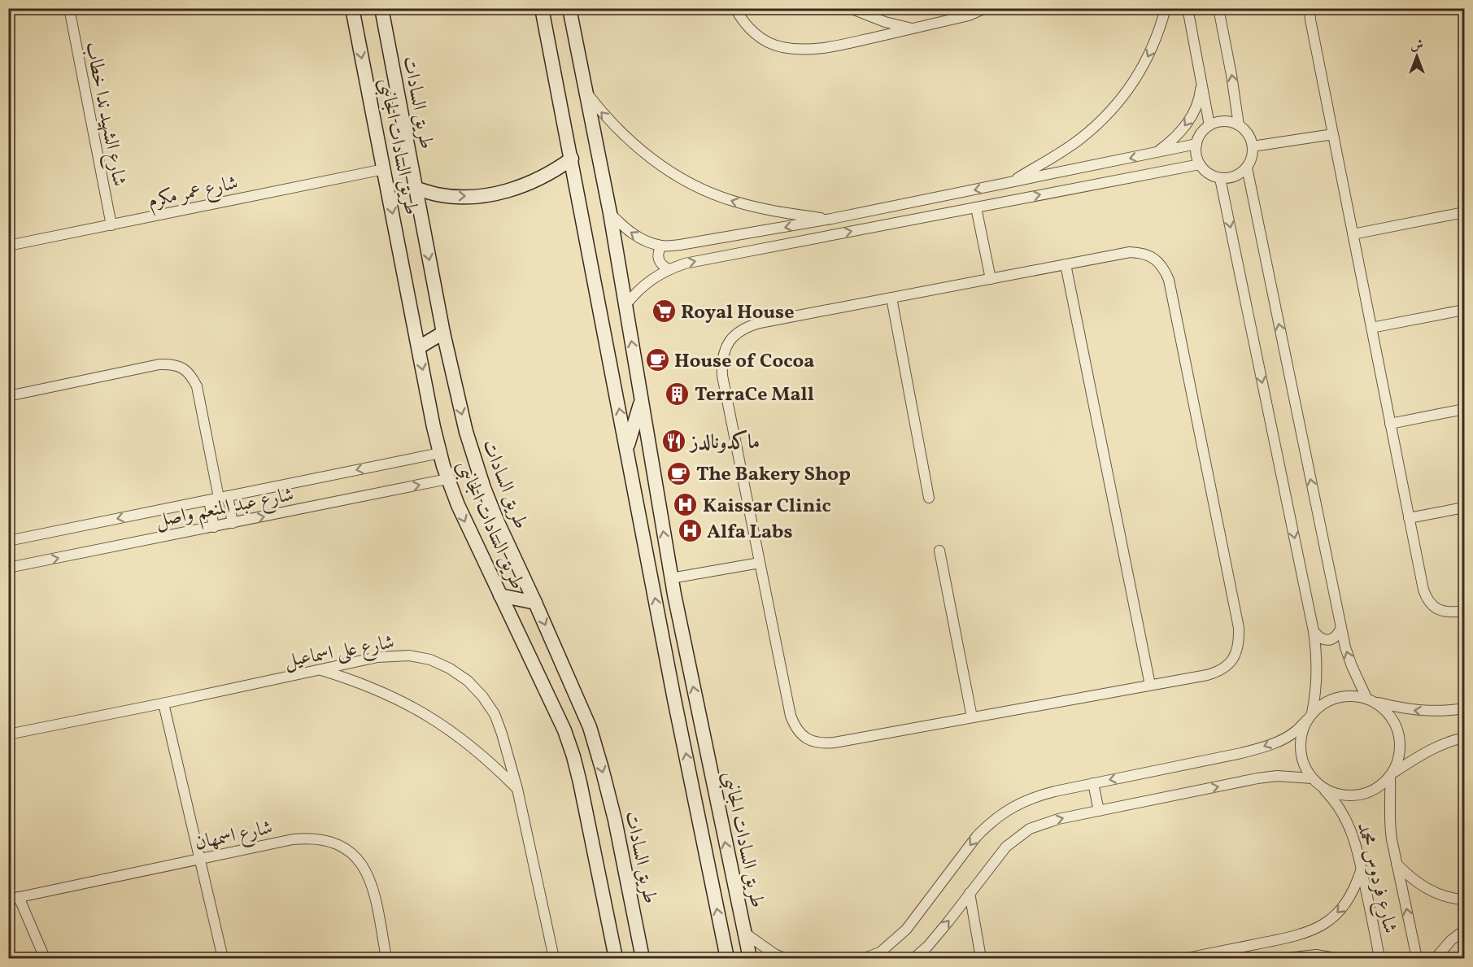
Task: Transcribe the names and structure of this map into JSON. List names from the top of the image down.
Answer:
{
  "streets": {
    "main road": ["طريق السادات", "طريق السادات الجانبى"],
    "street": [
      "شارع الشهيد ندا خطاب",
      "شارع عمر مكرم",
      "شارع عبد المنعم واصل",
      "شارع على اسماعيل",
      "شارع اسمهان",
      "شارع فردوس محمد"
    ]
  },
  "crossings": [
    ["شارع الشهيد ندا خطاب", "شارع عمر مكرم"],
    ["طريق السادات الجانبى", "شارع عمر مكرم"],
    ["طريق السادات الجانبى", "شارع عبد المنعم واصل"]
  ],
  "places": {
    "supermarket": ["Royal House"],
    "cafe": ["House of Cocoa", "The Bakery Shop"],
    "building": ["TerraCe Mall"],
    "restaurant": ["ماكدونالدز"],
    "hospital": ["Kaissar Clinic", "Alfa Labs"]
  },
  "north": "top"
}
